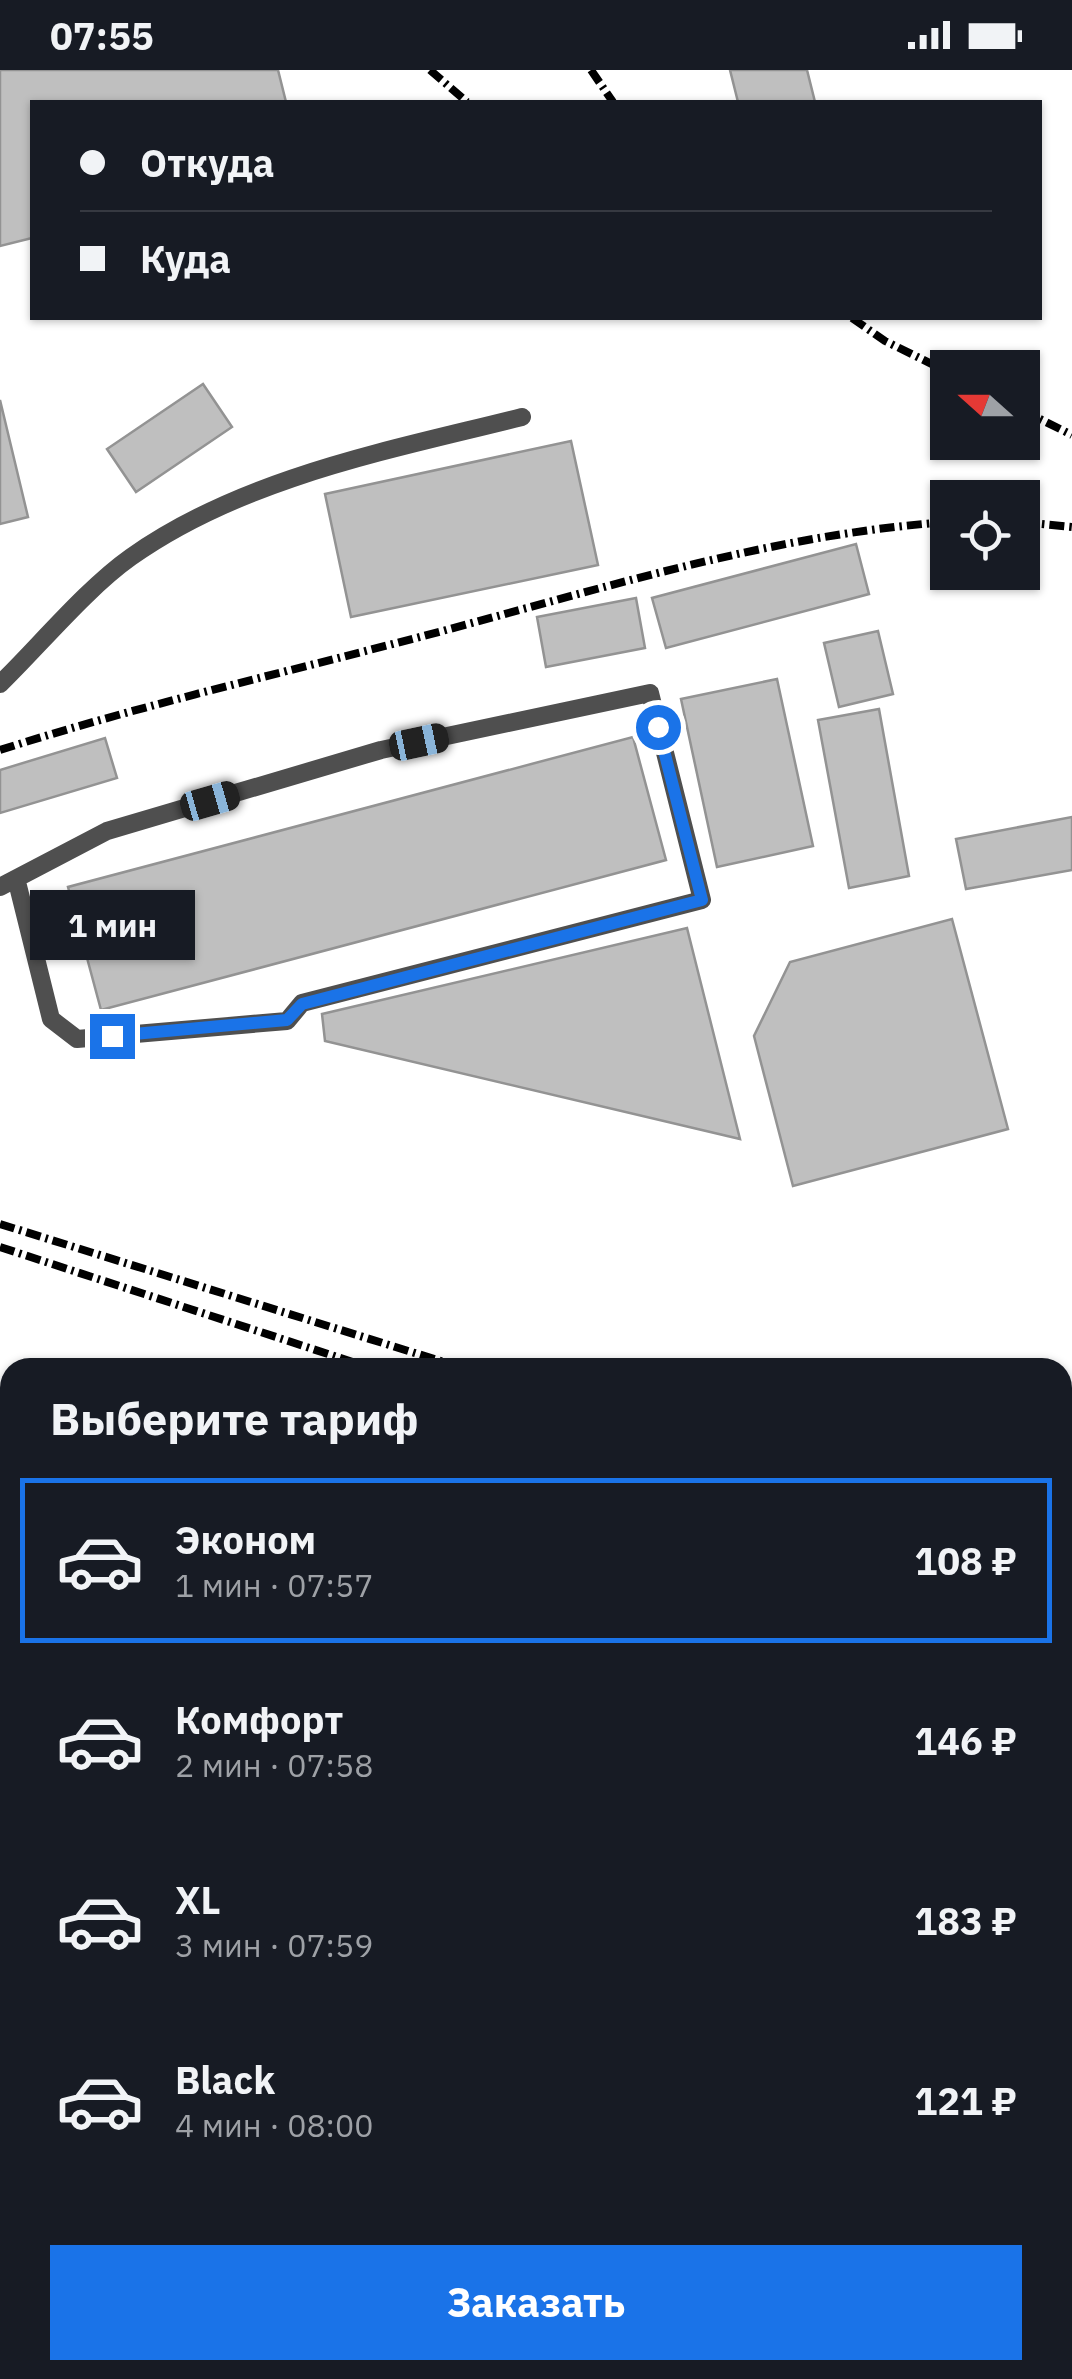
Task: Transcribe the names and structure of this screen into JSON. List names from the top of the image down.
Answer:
{
  "north": "left",
  "page": {
    "status": "07:55",
    "banner": ["Откуда", "Куда"],
    "bubble": "1 мин",
    "heading": "Выберите тариф",
    "list": [
      {
        "name": "Эконом",
        "note": "1 мин · 07:57",
        "value": "108 ₽"
      },
      {
        "name": "Комфорт",
        "note": "2 мин · 07:58",
        "value": "146 ₽"
      },
      {
        "name": "XL",
        "note": "3 мин · 07:59",
        "value": "183 ₽"
      },
      {
        "name": "Black",
        "note": "4 мин · 08:00",
        "value": "121 ₽"
      }
    ],
    "buttons": "Заказать"
  }
}
